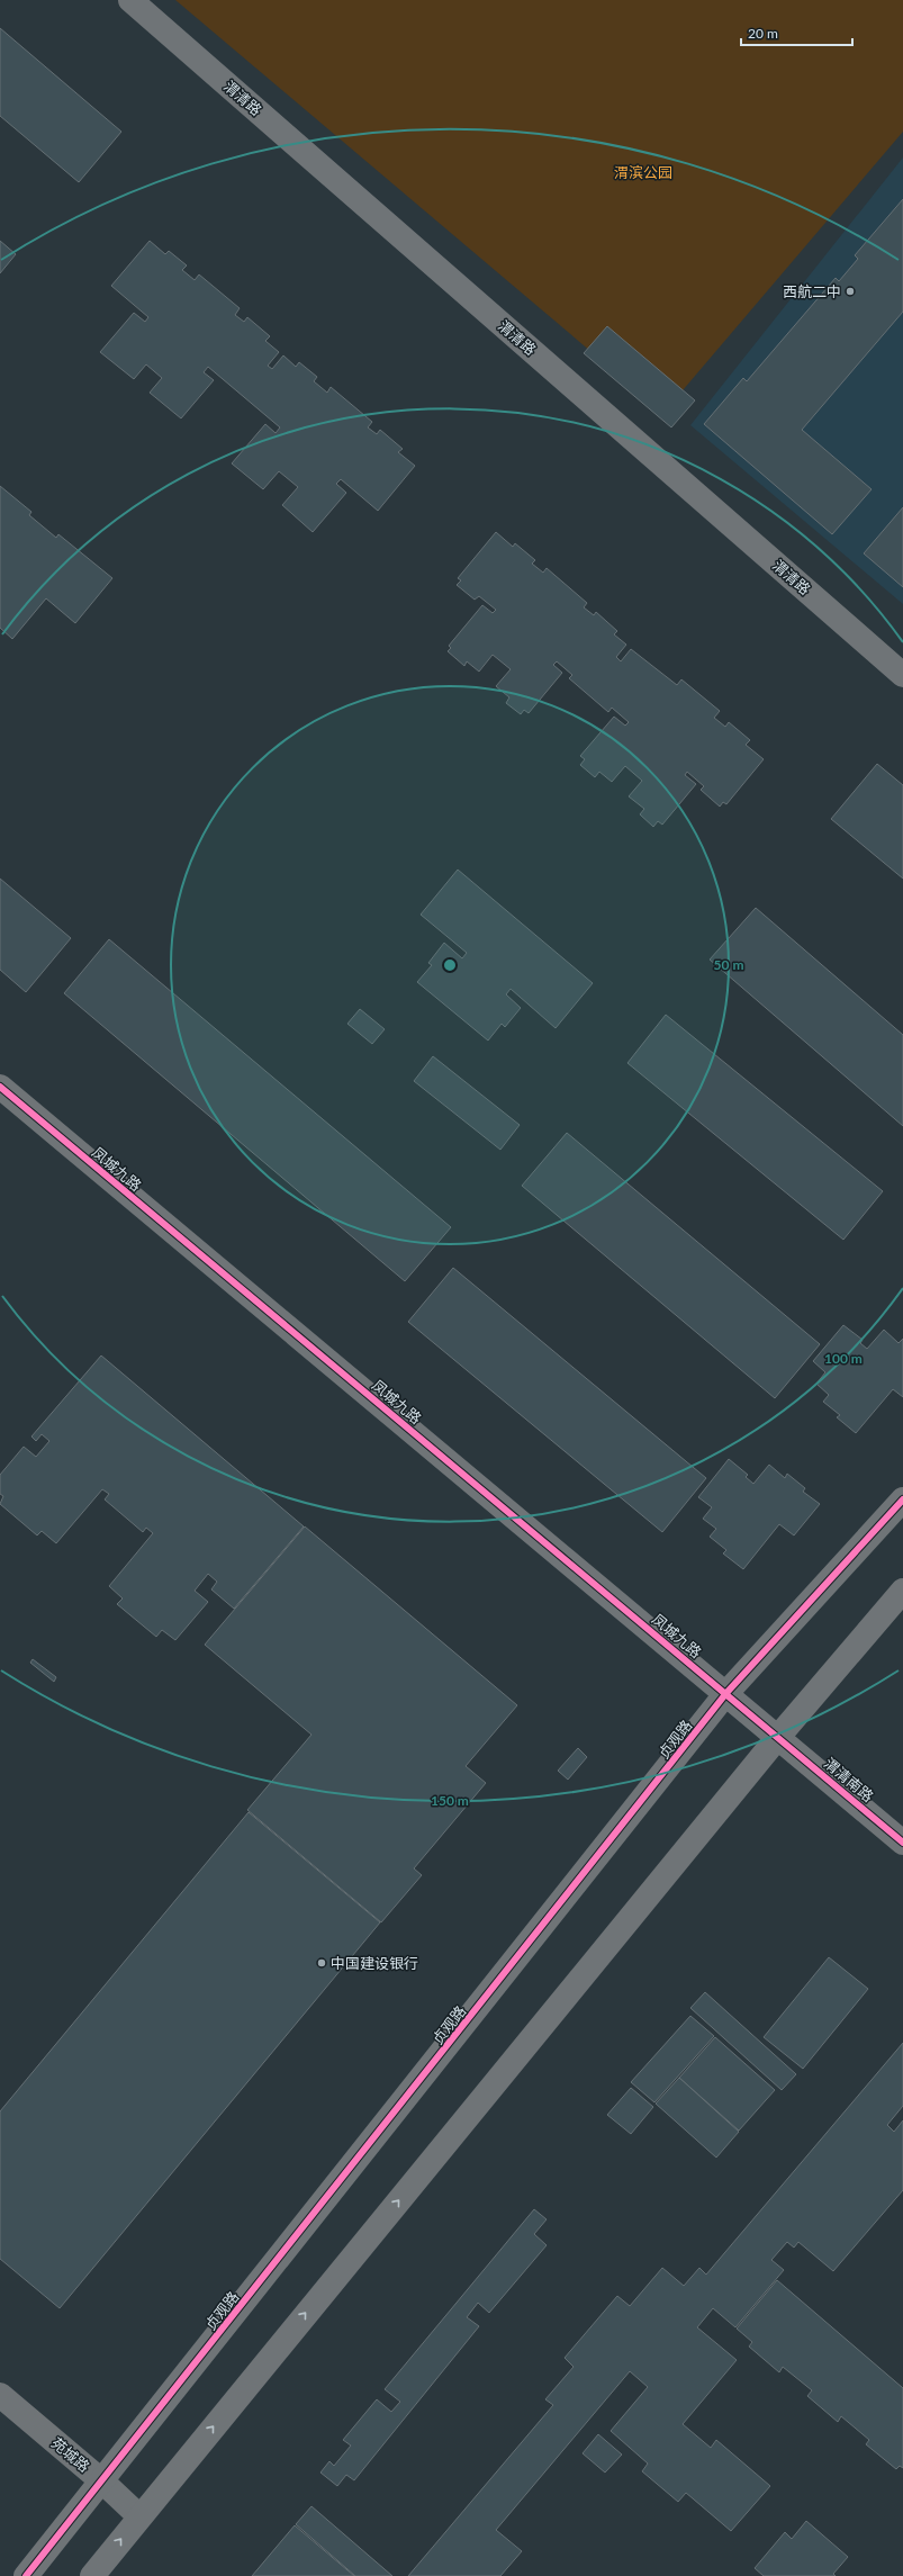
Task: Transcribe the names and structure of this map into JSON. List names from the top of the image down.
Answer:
{
  "streets": {
    "street": [
      "渭清路",
      "凤城九路",
      "贞观路",
      "渭清南路",
      "苑城路"
    ]
  },
  "crossings": [
    ["凤城九路", "贞观路"],
    ["凤城九路", "渭清南路"],
    ["贞观路", "苑城路"]
  ],
  "parks": ["渭滨公园"],
  "places": ["西航二中", "中国建设银行"],
  "scale_bar": "20 m",
  "rings": ["50 m", "100 m", "150 m"]
}
